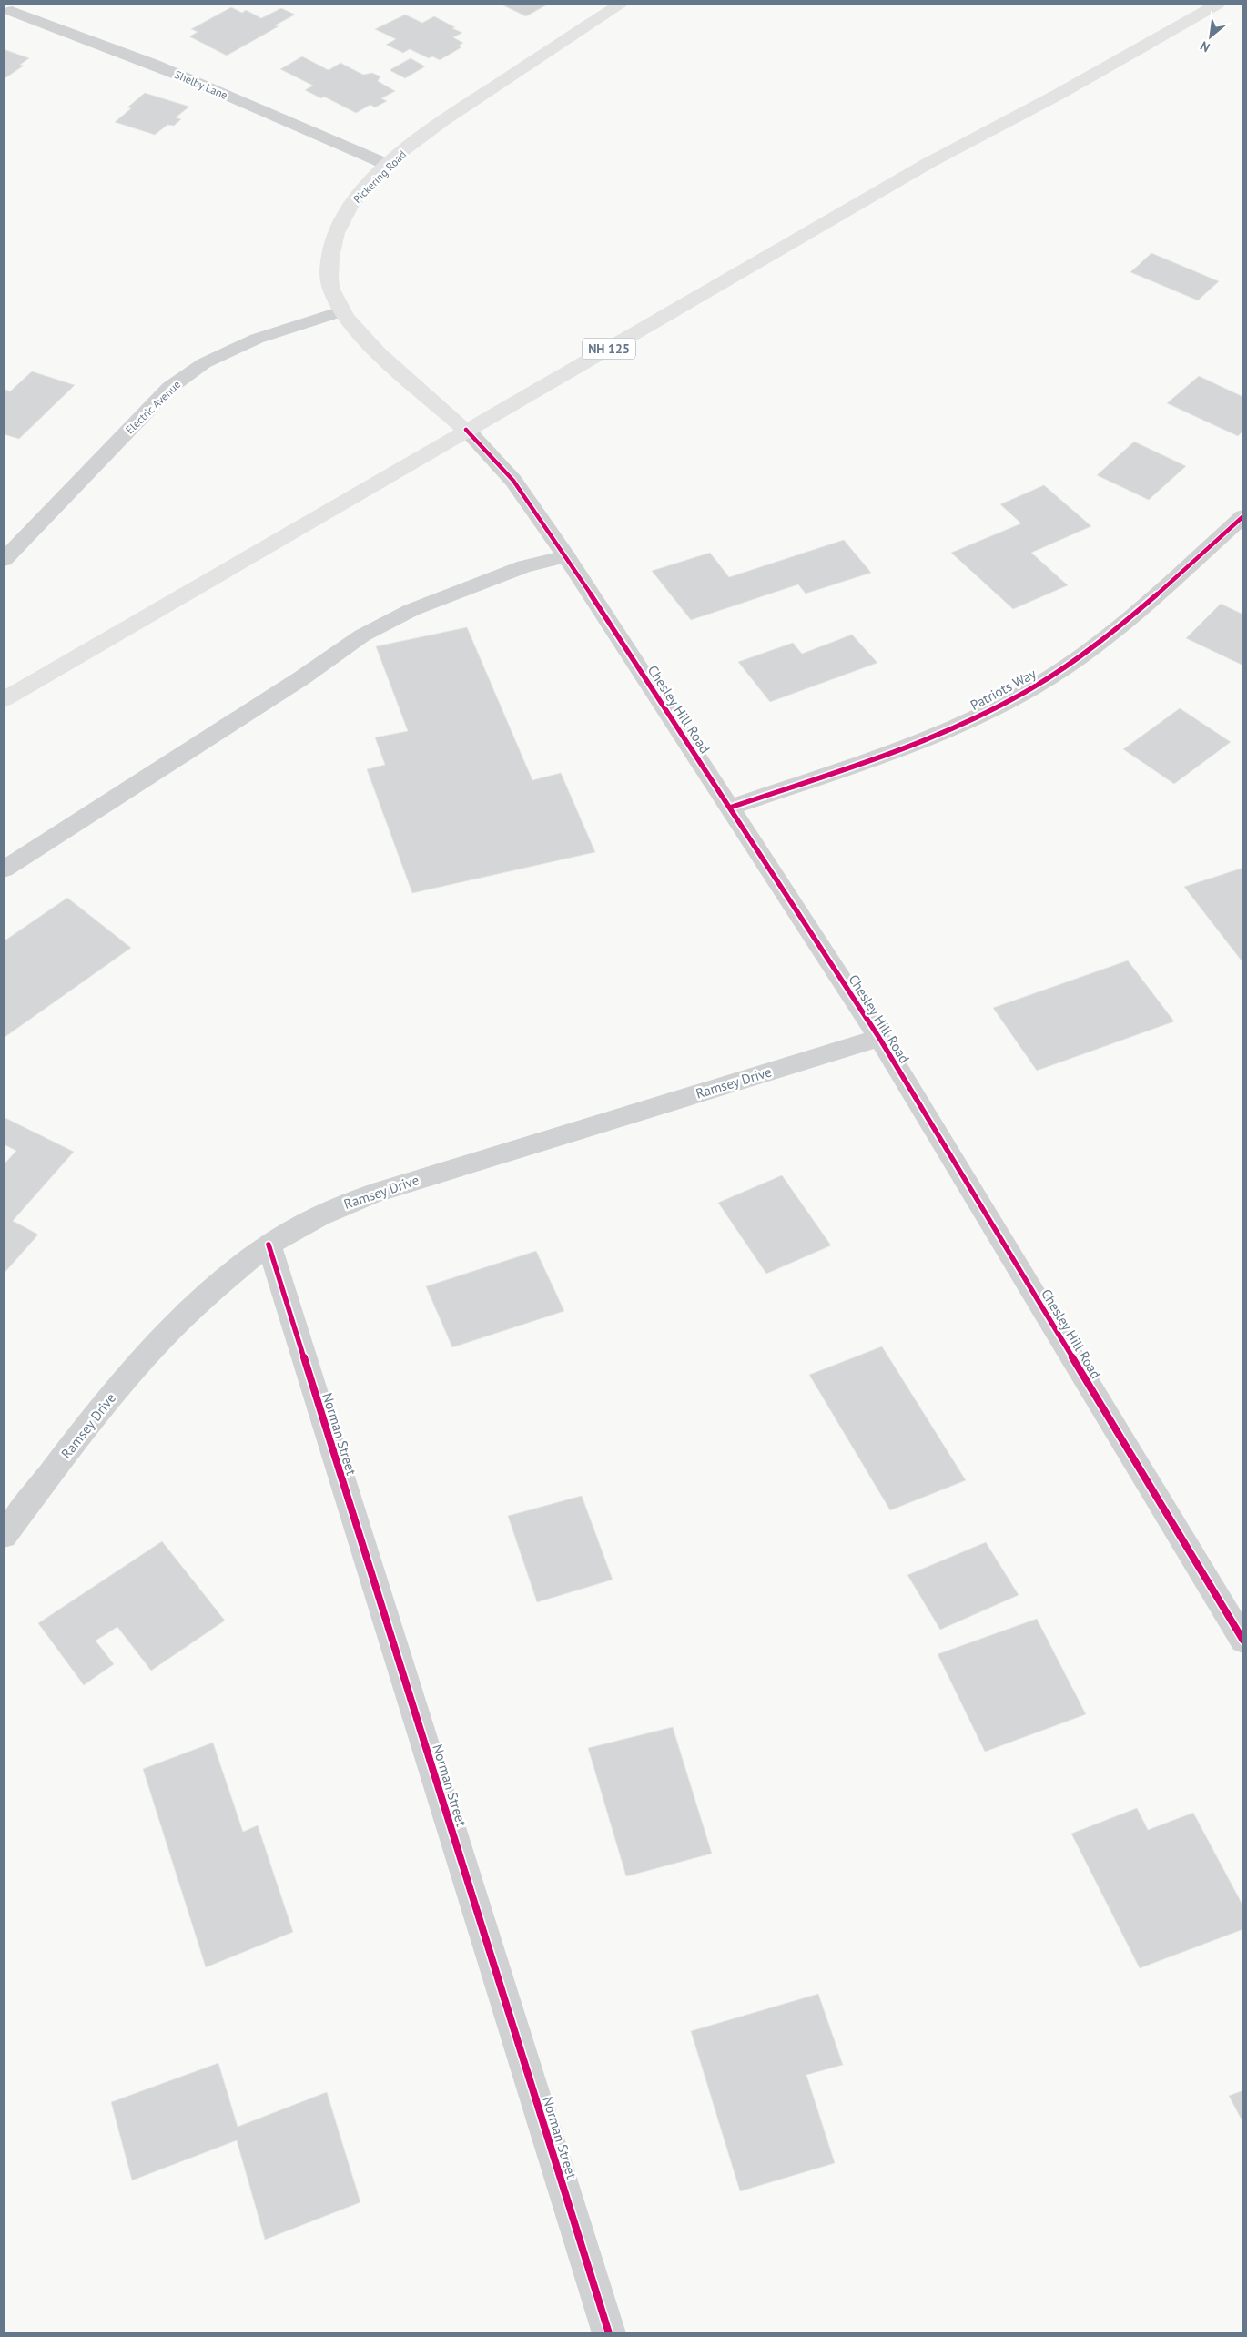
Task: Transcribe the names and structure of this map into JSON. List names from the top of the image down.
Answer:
{
  "streets": {
    "main road": ["Pickering Road", "NH 125"],
    "street": [
      "Shelby Lane",
      "Electric Avenue",
      "Patriots Way",
      "Chesley Hill Road",
      "Ramsey Drive",
      "Norman Street"
    ]
  },
  "crossings": [
    ["Shelby Lane", "Pickering Road"],
    ["Pickering Road", "NH 125"],
    ["Pickering Road", "Electric Avenue"],
    ["Pickering Road", "Chesley Hill Road"],
    ["NH 125", "Chesley Hill Road"],
    ["Patriots Way", "Chesley Hill Road"],
    ["Chesley Hill Road", "Ramsey Drive"],
    ["Ramsey Drive", "Norman Street"]
  ],
  "north": "bottom left"
}
